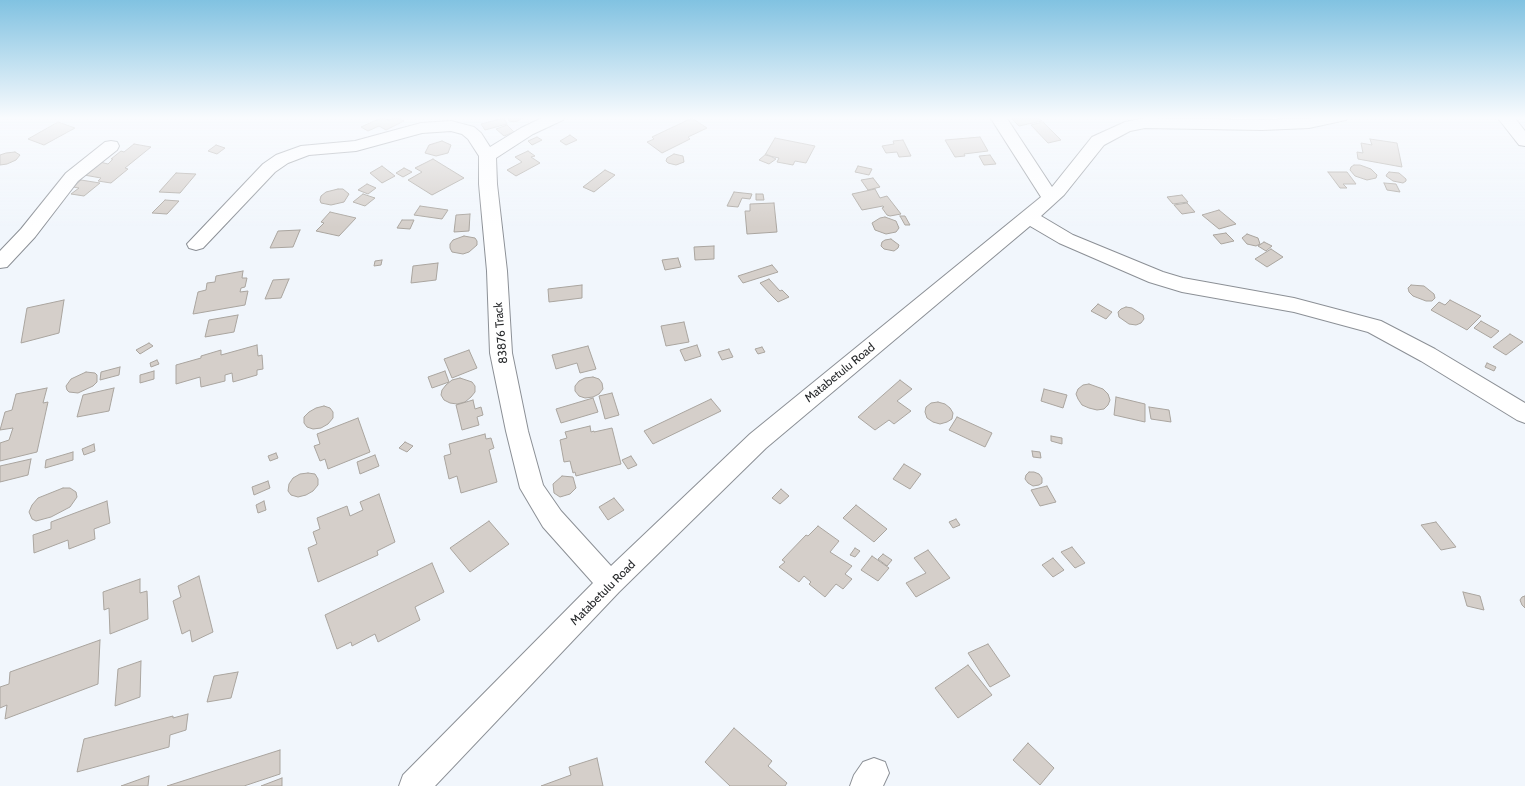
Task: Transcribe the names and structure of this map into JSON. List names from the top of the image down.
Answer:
{
  "streets": {
    "street": ["83876 Track", "Matabetulu Road"]
  },
  "crossings": [
    ["83876 Track", "Matabetulu Road"]
  ]
}
